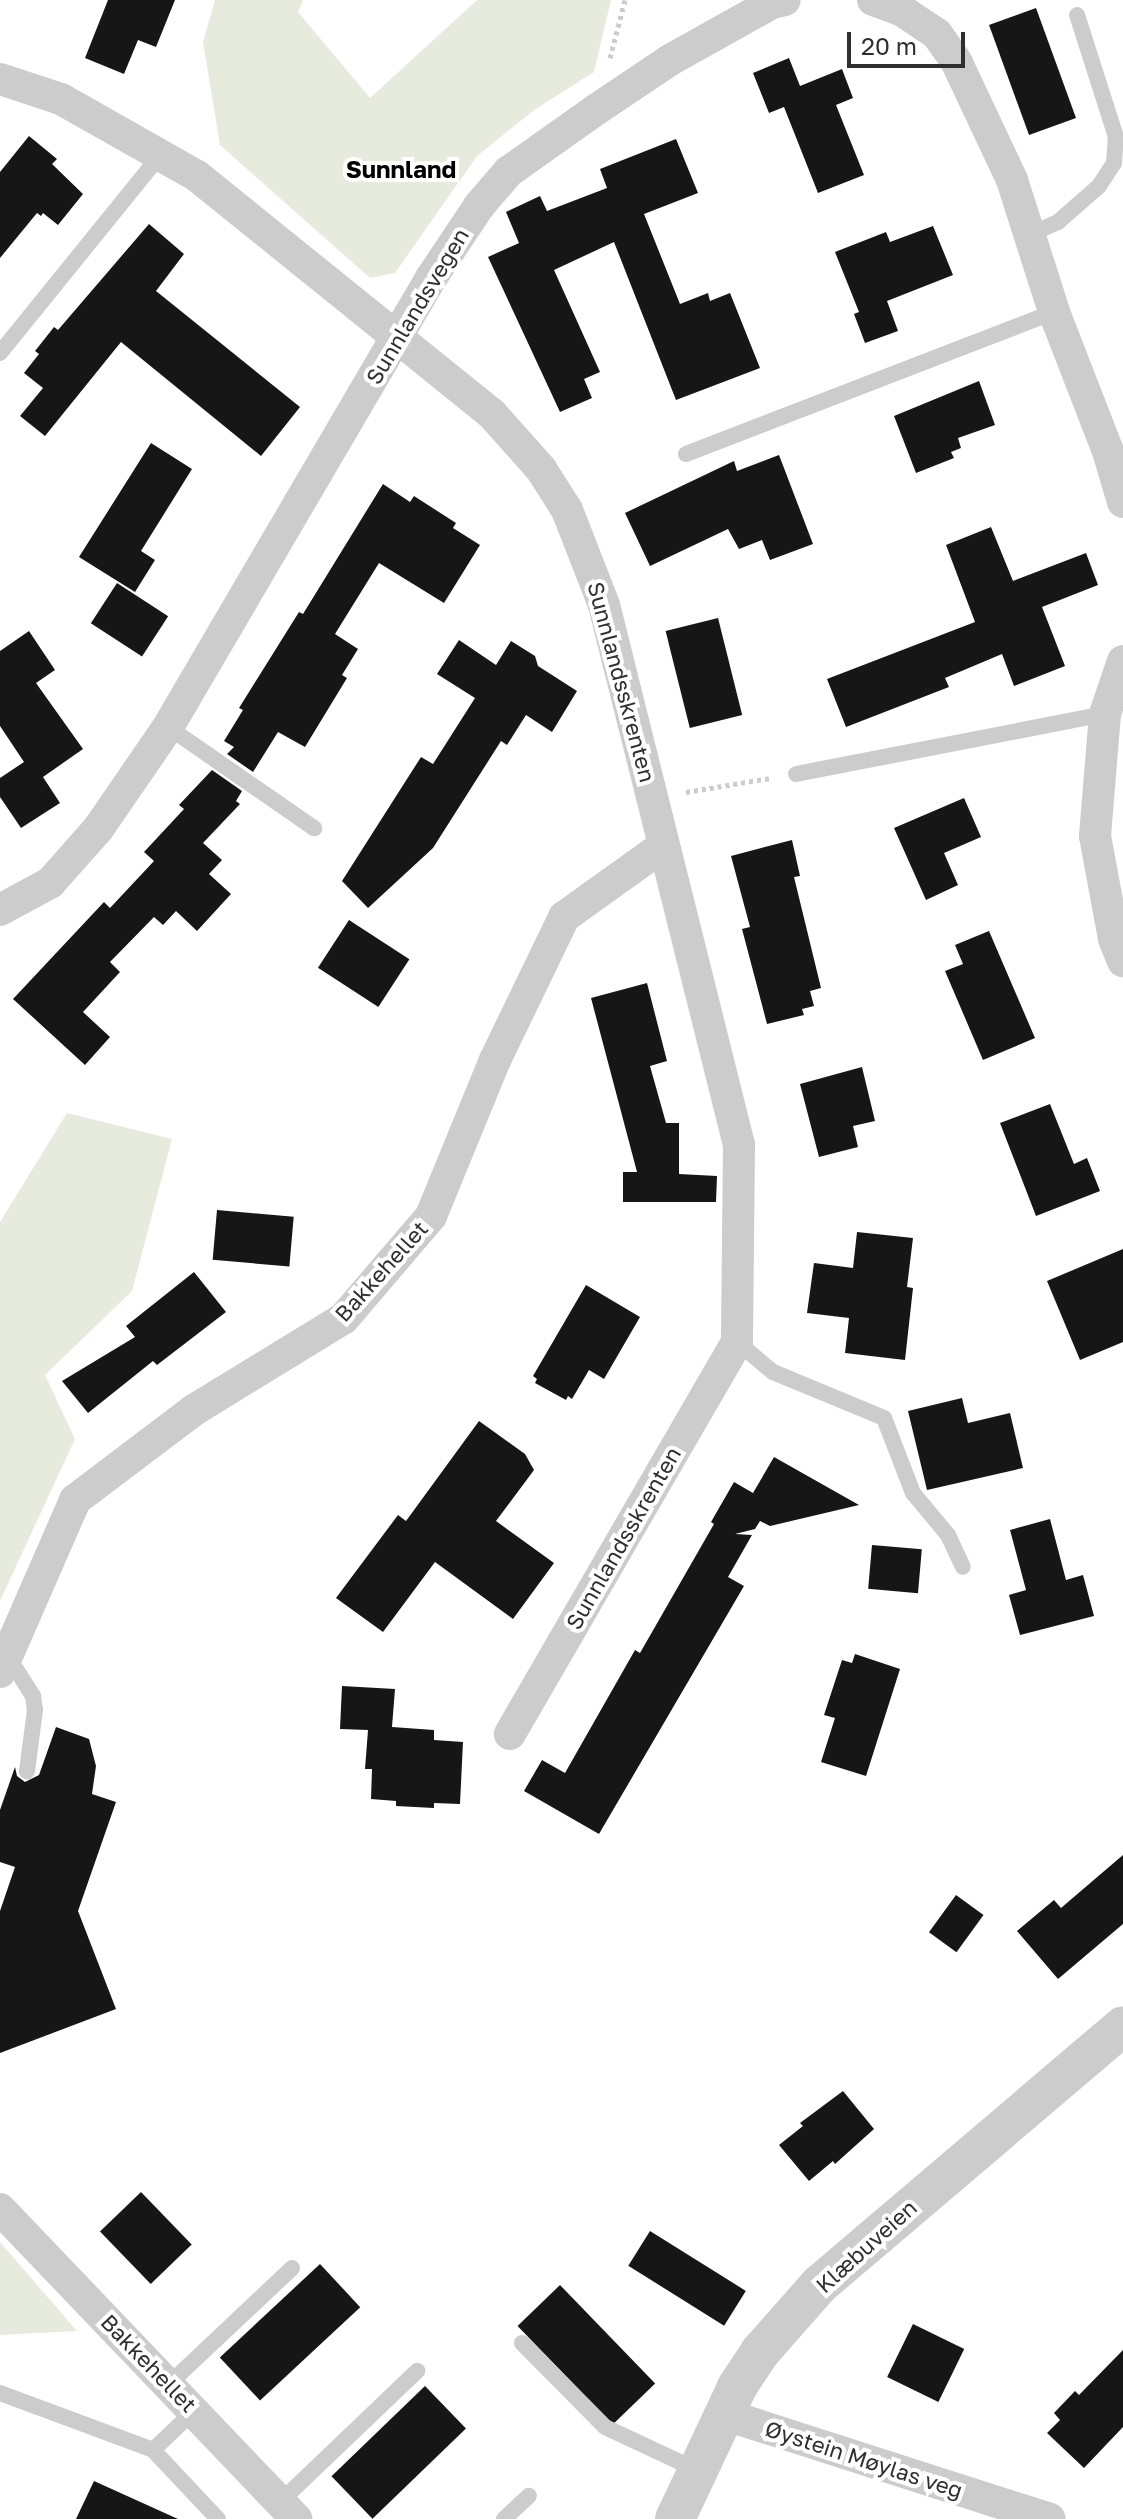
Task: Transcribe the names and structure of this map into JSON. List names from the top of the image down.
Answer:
{
  "streets": {
    "street": [
      "Sunnlandsvegen",
      "Sunnlandsskrenten",
      "Bakkehellet",
      "Klæbuveien",
      "Øystein Møylas veg"
    ]
  },
  "crossings": [
    ["Sunnlandsvegen", "Sunnlandsskrenten"],
    ["Sunnlandsskrenten", "Bakkehellet"],
    ["Klæbuveien", "Øystein Møylas veg"]
  ],
  "districts": ["Sunnland"],
  "scale_bar": "20 m"
}
